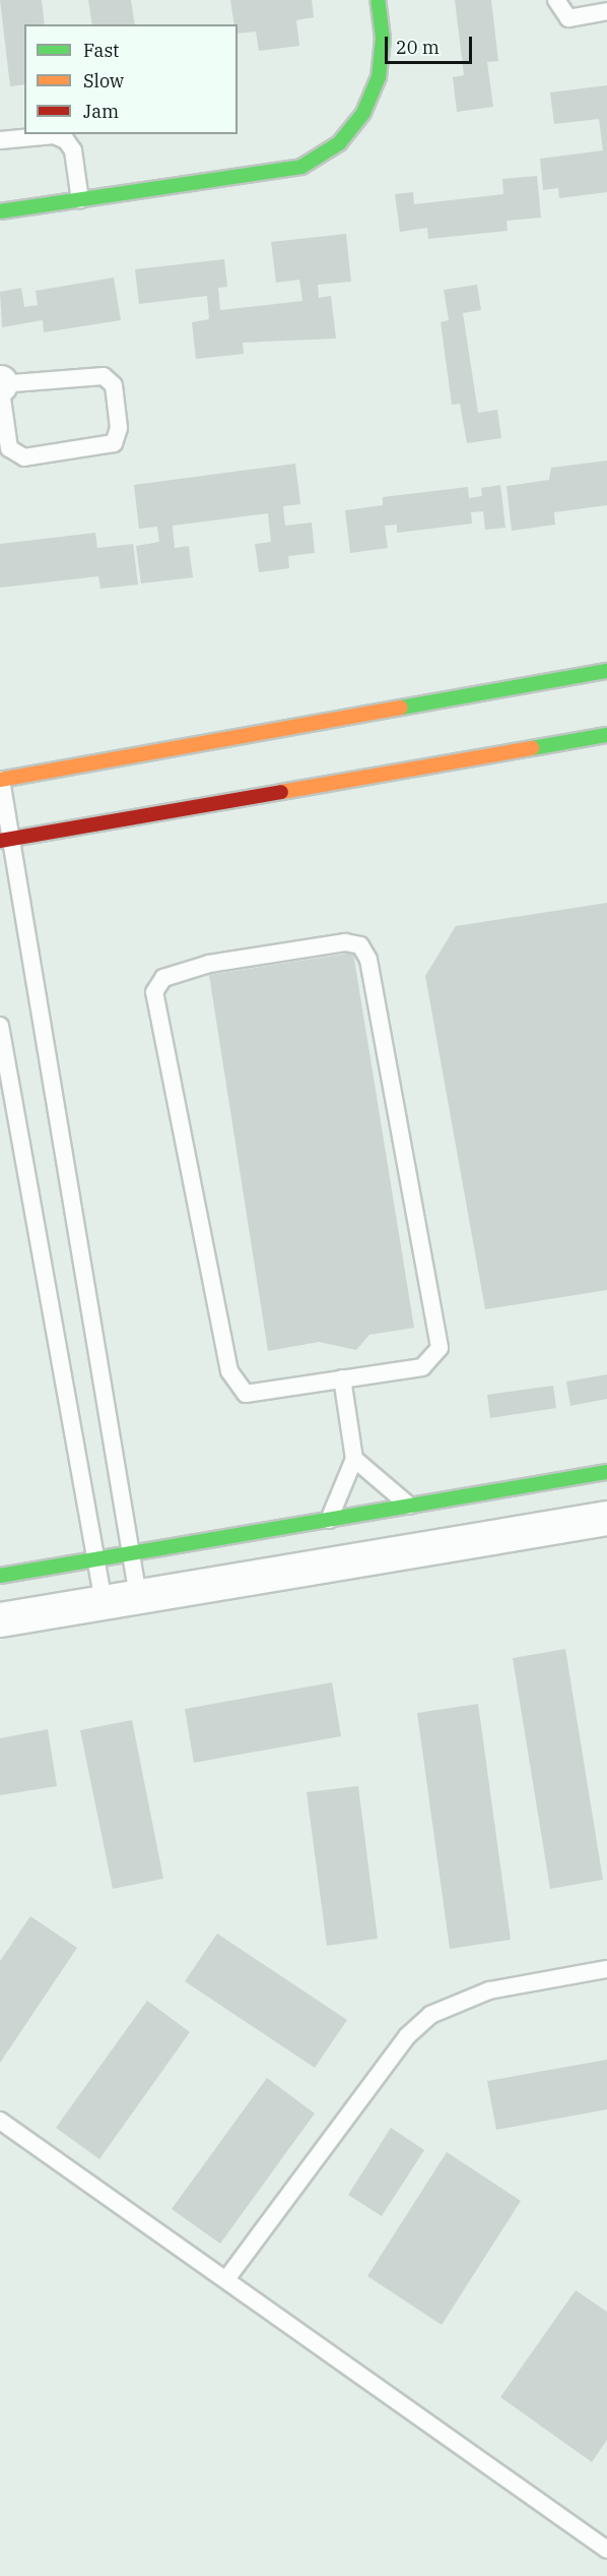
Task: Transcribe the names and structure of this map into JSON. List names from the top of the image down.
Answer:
{
  "legend": ["Fast", "Slow", "Jam"],
  "scale_bar": "20 m"
}
